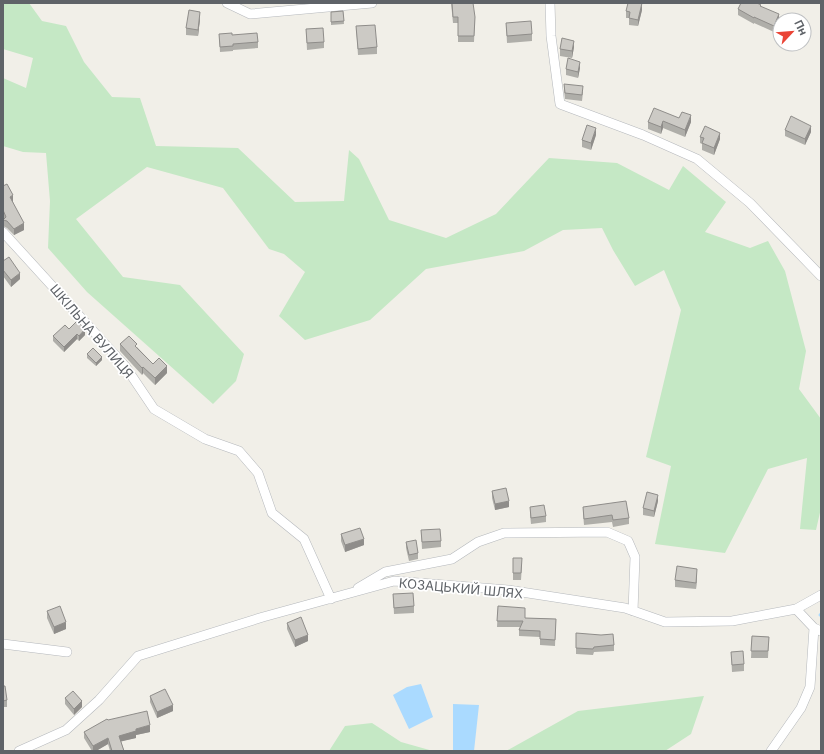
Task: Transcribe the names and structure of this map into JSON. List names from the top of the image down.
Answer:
{
  "streets": {
    "street": ["ШКІЛЬНА ВУЛИЦЯ", "КОЗАЦЬКИЙ ШЛЯХ"]
  },
  "crossings": [
    ["ШКІЛЬНА ВУЛИЦЯ", "КОЗАЦЬКИЙ ШЛЯХ"]
  ],
  "north": "top right"
}
